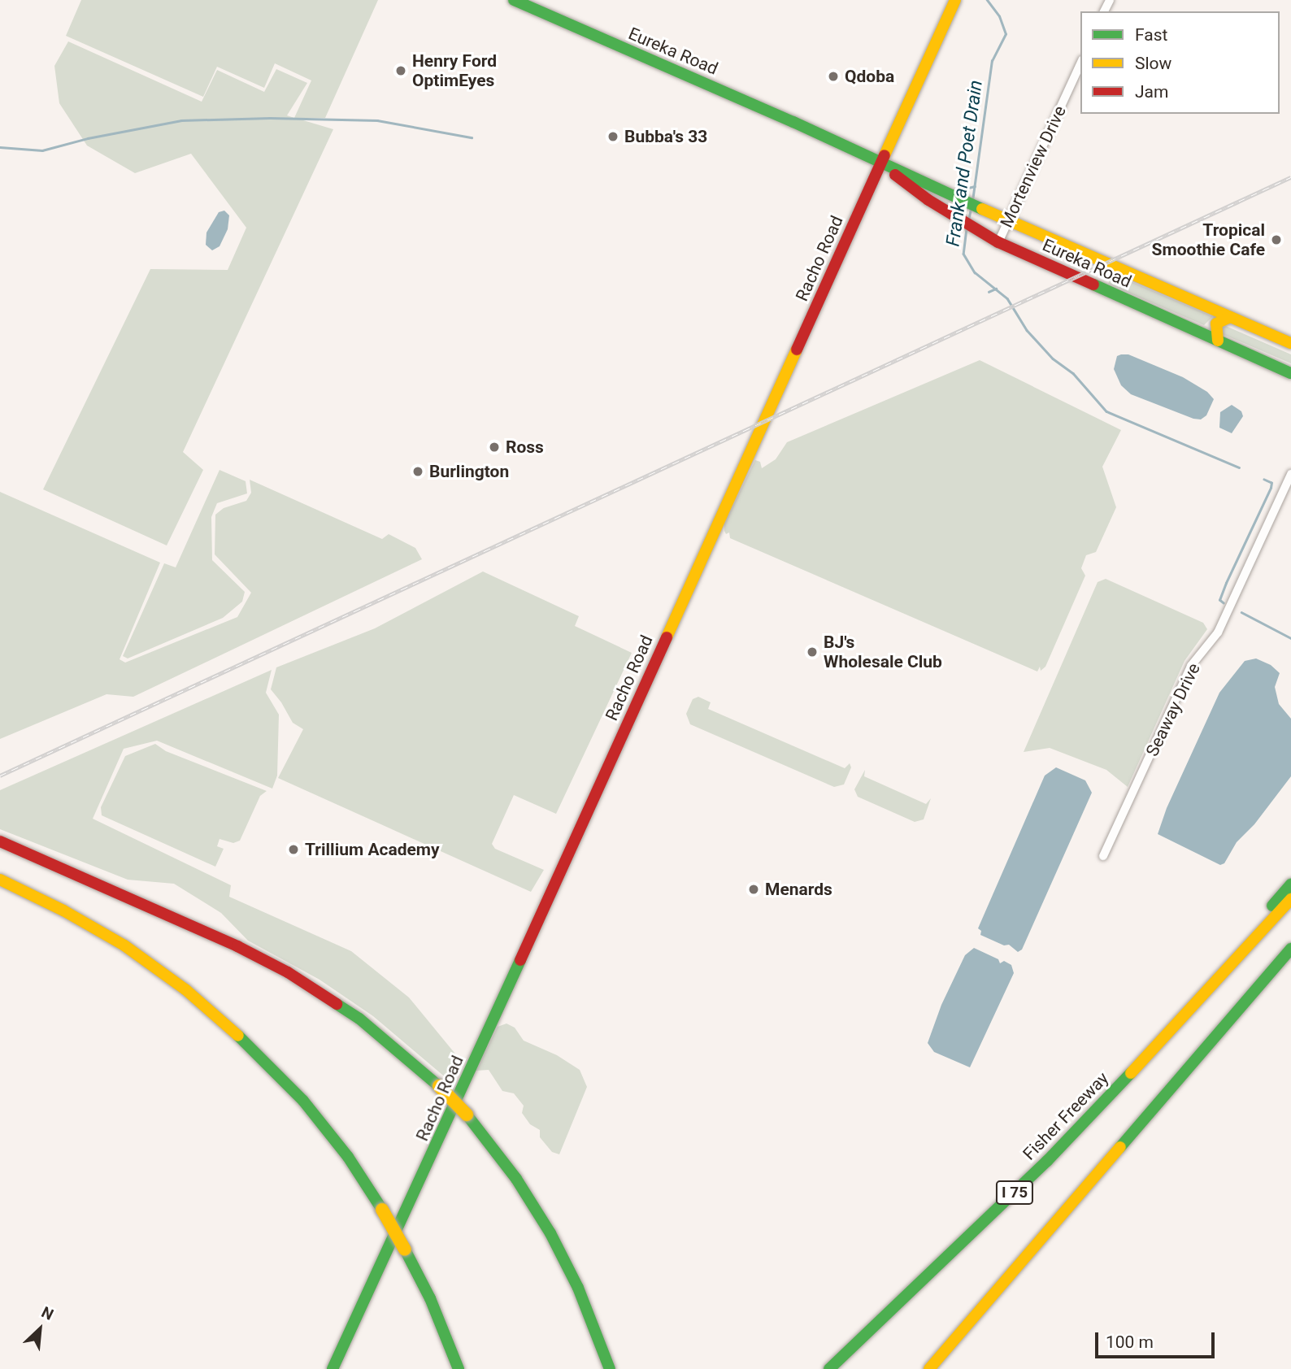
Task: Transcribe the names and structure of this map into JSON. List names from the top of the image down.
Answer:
{
  "streets": {
    "main road": [
      "Eureka Road",
      "Racho Road",
      "Fisher Freeway",
      "I 75"
    ],
    "street": ["Mortenview Drive", "Seaway Drive"]
  },
  "crossings": [
    ["Eureka Road", "Mortenview Drive"],
    ["Eureka Road", "Racho Road"]
  ],
  "water": ["Frank and Poet Drain"],
  "places": [
    "Henry Ford OptimEyes",
    "Qdoba",
    "Bubba's 33",
    "Tropical Smoothie Cafe",
    "Ross",
    "Burlington",
    "BJ's Wholesale Club",
    "Trillium Academy",
    "Menards"
  ],
  "legend": ["Fast", "Slow", "Jam"],
  "scale_bar": "100 m",
  "north": "top right"
}
